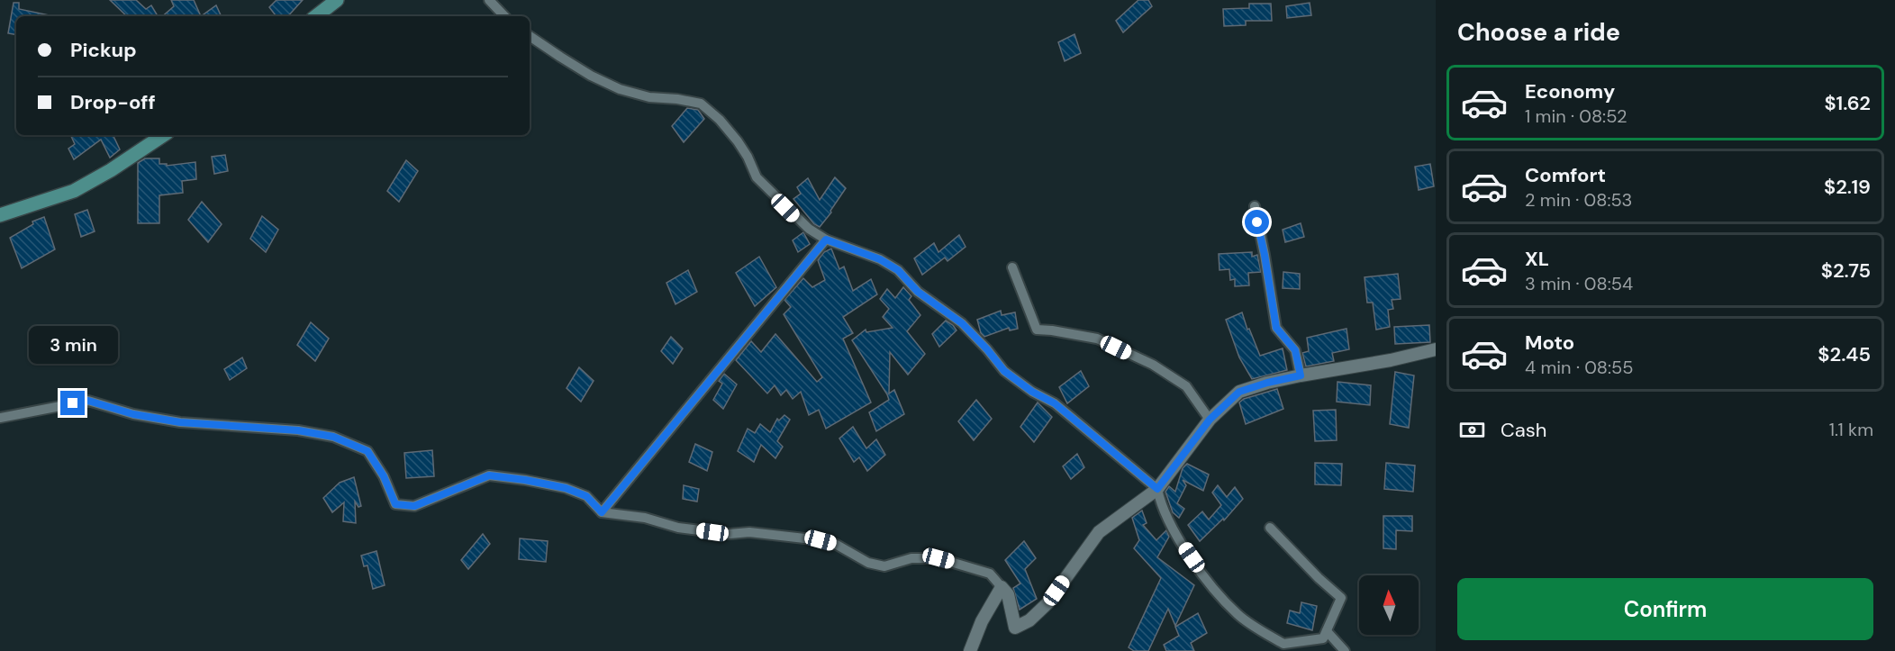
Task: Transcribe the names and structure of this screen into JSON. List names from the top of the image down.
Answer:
{
  "north": "top",
  "page": {
    "heading": "Choose a ride",
    "banner": ["Pickup", "Drop-off"],
    "list": [
      {
        "name": "Economy",
        "note": "1 min · 08:52",
        "value": "$1.62"
      },
      {
        "name": "Comfort",
        "note": "2 min · 08:53",
        "value": "$2.19"
      },
      {
        "name": "XL",
        "note": "3 min · 08:54",
        "value": "$2.75"
      },
      {
        "name": "Moto",
        "note": "4 min · 08:55",
        "value": "$2.45"
      }
    ],
    "bubble": "3 min",
    "pay": ["Cash", "1.1 km"],
    "buttons": "Confirm"
  }
}
